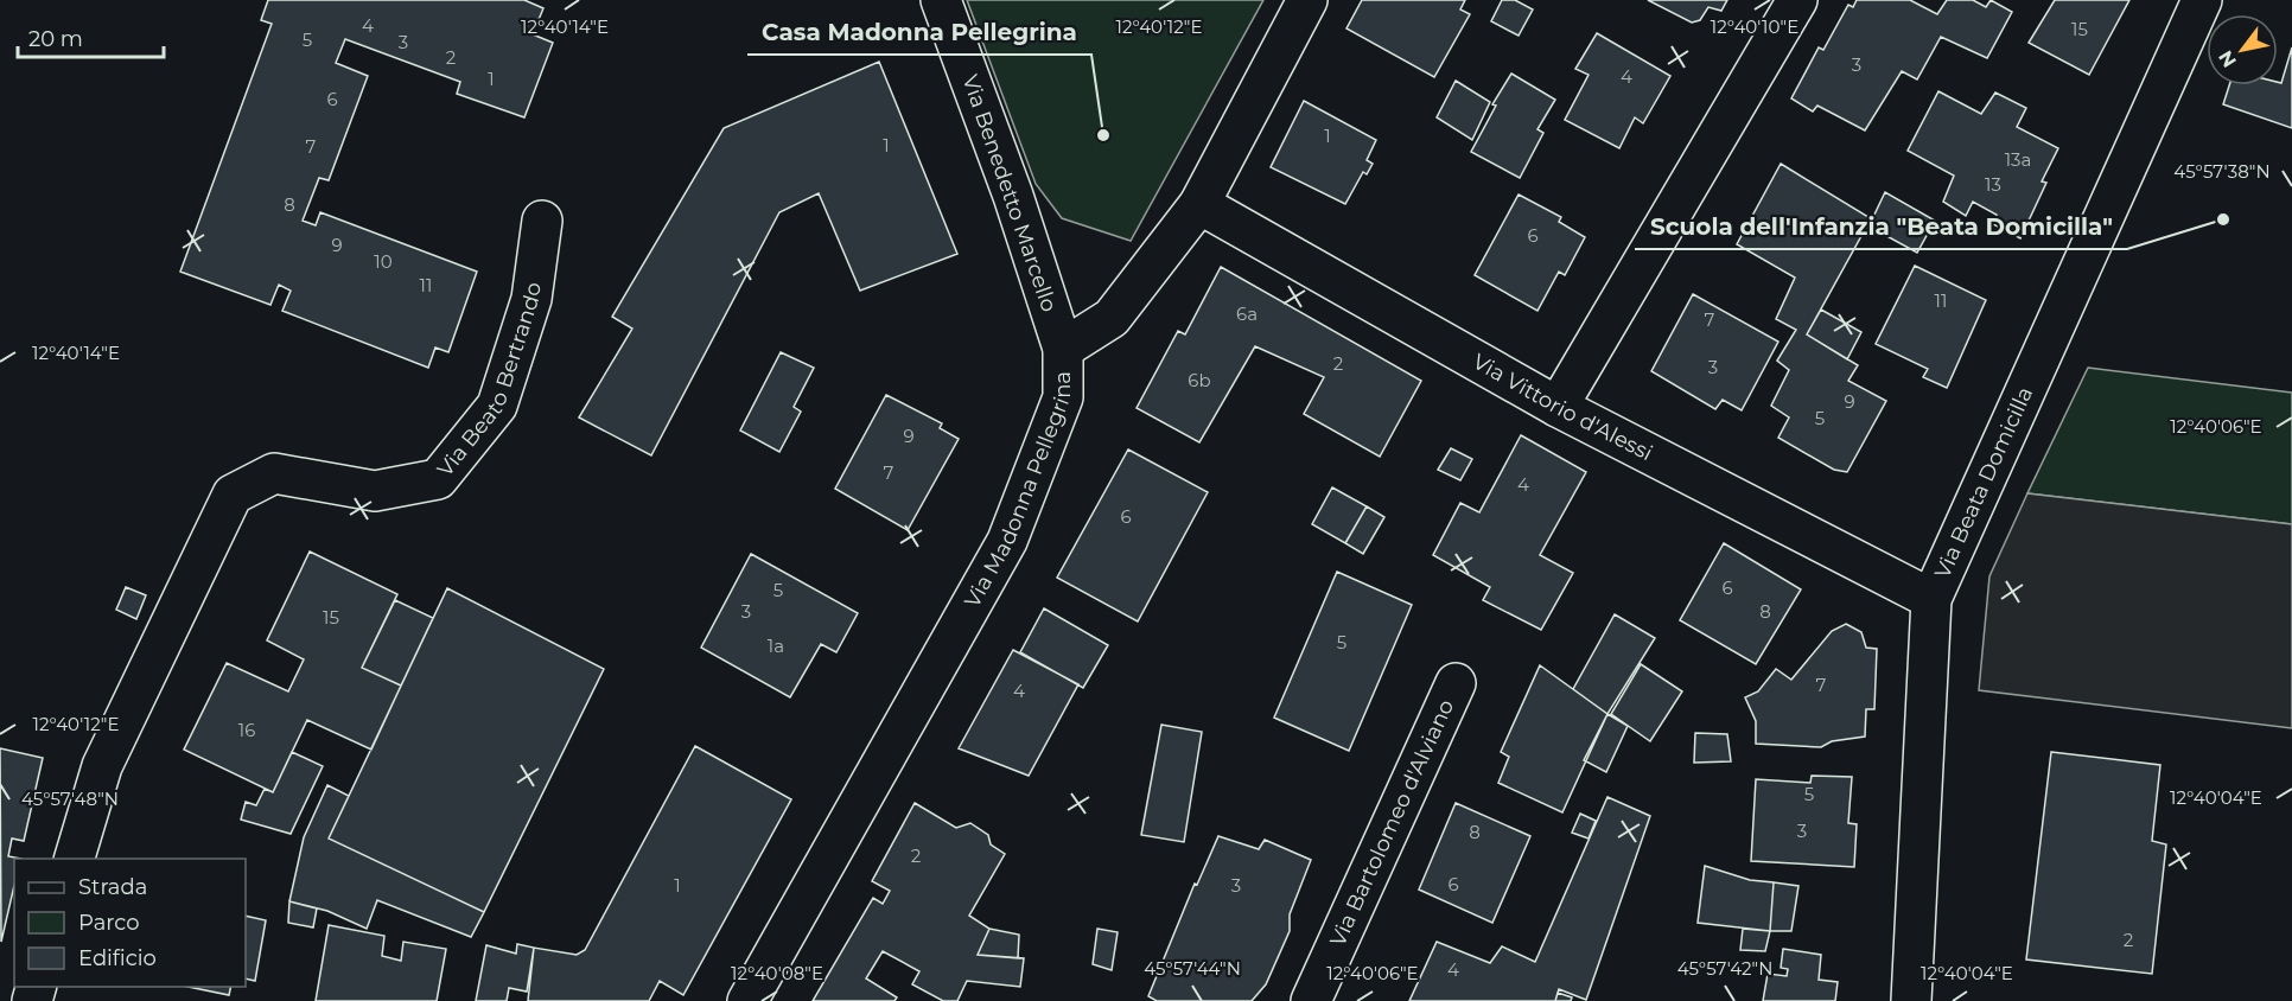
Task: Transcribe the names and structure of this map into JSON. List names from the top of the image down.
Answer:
{
  "streets": {
    "street": [
      "Via Benedetto Marcello",
      "Via Beato Bertrando",
      "Via Vittorio d'Alessi",
      "Via Beata Domicilla",
      "Via Madonna Pellegrina",
      "Via Bartolomeo d'Alviano"
    ]
  },
  "crossings": [
    ["Via Benedetto Marcello", "Via Madonna Pellegrina"],
    ["Via Vittorio d'Alessi", "Via Beata Domicilla"],
    ["Via Vittorio d'Alessi", "Via Madonna Pellegrina"]
  ],
  "places": ["Casa Madonna Pellegrina", "Scuola dell'Infanzia \"Beata Domicilla\""],
  "house_numbers": [
    "4",
    "15",
    "5",
    "3",
    "2",
    "3",
    "4",
    "1",
    "6",
    "1",
    "1",
    "7",
    "13a",
    "13",
    "8",
    "6",
    "9",
    "10",
    "11",
    "11",
    "6a",
    "7",
    "2",
    "3",
    "6b",
    "9",
    "5",
    "9",
    "7",
    "4",
    "6",
    "6",
    "5",
    "3",
    "8",
    "15",
    "5",
    "1a",
    "7",
    "4",
    "16",
    "5",
    "3",
    "8",
    "2",
    "6",
    "1",
    "3",
    "2",
    "4"
  ],
  "legend": ["Strada", "Parco", "Edificio"],
  "scale_bar": "20 m",
  "north": "bottom left",
  "coordinates": [
    "12°40'14\"E",
    "12°40'12\"E",
    "12°40'10\"E",
    "45°57'38\"N",
    "12°40'06\"E",
    "12°40'04\"E",
    "45°57'48\"N",
    "45°57'44\"N",
    "45°57'42\"N",
    "12°40'08\"E"
  ]
}
